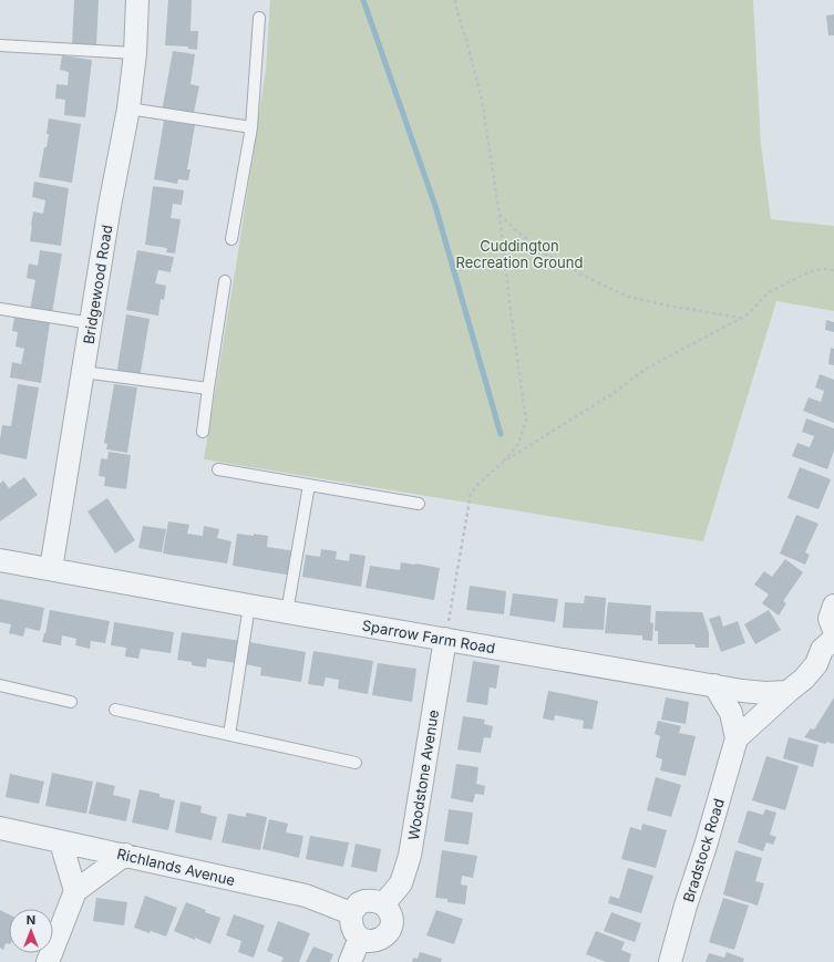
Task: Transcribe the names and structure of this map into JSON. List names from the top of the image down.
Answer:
{
  "streets": {
    "street": [
      "Bridgewood Road",
      "Sparrow Farm Road",
      "Woodstone Avenue",
      "Bradstock Road",
      "Richlands Avenue"
    ]
  },
  "crossings": [
    ["Bridgewood Road", "Sparrow Farm Road"],
    ["Sparrow Farm Road", "Woodstone Avenue"],
    ["Sparrow Farm Road", "Bradstock Road"],
    ["Woodstone Avenue", "Richlands Avenue"]
  ],
  "parks": ["Cuddington Recreation Ground"],
  "north": "top"
}
